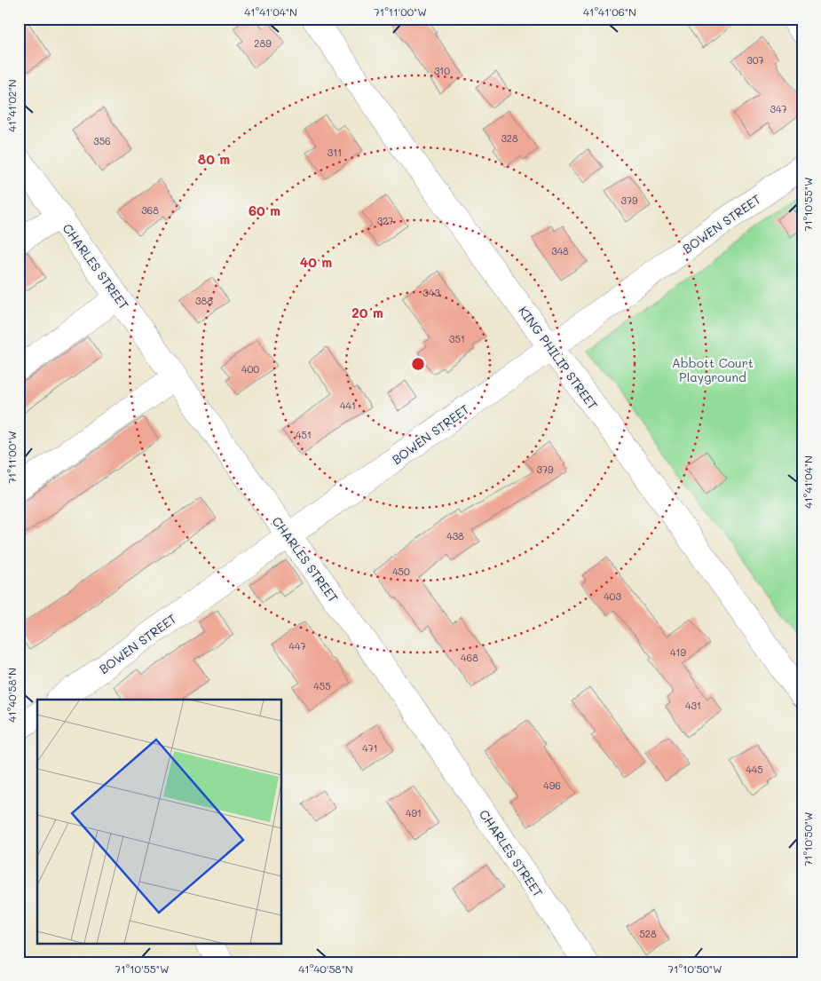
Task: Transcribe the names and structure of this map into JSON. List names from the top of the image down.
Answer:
{
  "streets": {
    "street": ["BOWEN STREET", "CHARLES STREET", "KING PHILIP STREET"]
  },
  "crossings": [
    ["BOWEN STREET", "CHARLES STREET"],
    ["BOWEN STREET", "KING PHILIP STREET"]
  ],
  "parks": ["Abbott Court Playground"],
  "house_numbers": [
    "289",
    "307",
    "310",
    "347",
    "328",
    "356",
    "311",
    "379",
    "368",
    "327",
    "348",
    "343",
    "388",
    "351",
    "400",
    "441",
    "451",
    "379",
    "438",
    "450",
    "403",
    "447",
    "419",
    "468",
    "455",
    "431",
    "471",
    "445",
    "496",
    "491",
    "528"
  ],
  "coordinates": [
    "41°41'04\"N",
    "71°11'00\"W",
    "41°41'06\"N",
    "41°41'02\"N",
    "71°10'55\"W",
    "41°40'58\"N",
    "71°10'50\"W"
  ],
  "rings": [
    "80 m",
    "60 m",
    "40 m",
    "20 m"
  ]
}
